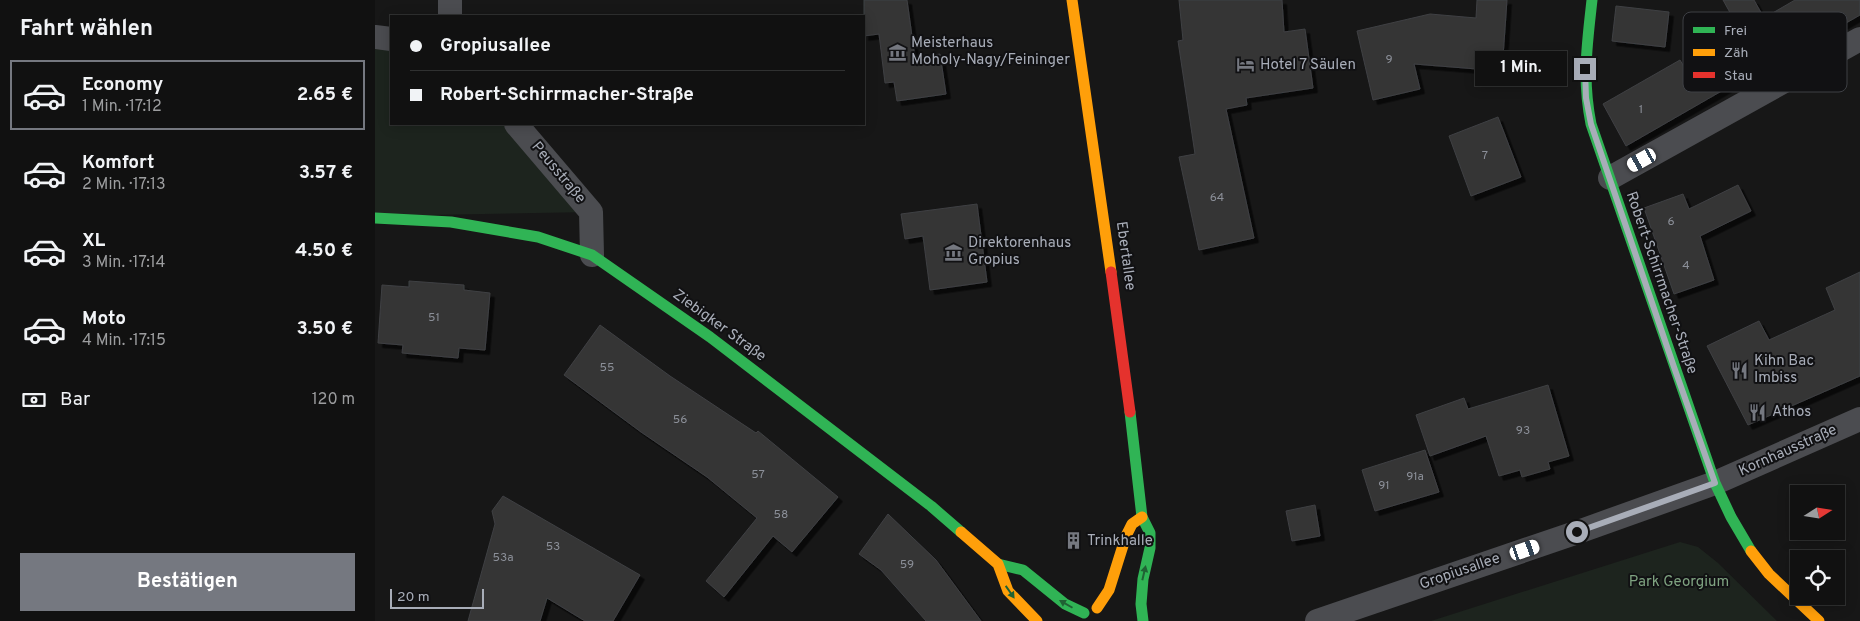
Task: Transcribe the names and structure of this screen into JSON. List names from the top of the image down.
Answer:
{
  "streets": {
    "street": [
      "Peusstraße",
      "Ebertallee",
      "Robert-Schirrmacher-Straße",
      "Ziebigker Straße",
      "Kornhausstraße",
      "Gropiusallee"
    ]
  },
  "crossings": [
    ["Peusstraße", "Ziebigker Straße"],
    ["Robert-Schirrmacher-Straße", "Kornhausstraße"],
    ["Robert-Schirrmacher-Straße", "Gropiusallee"],
    ["Kornhausstraße", "Gropiusallee"]
  ],
  "parks": ["Park Georgium"],
  "places": {
    "museum": ["Meisterhaus Moholy-Nagy/Feininger", "Direktorenhaus Gropius"],
    "hotel": ["Hotel 7 Säulen"],
    "restaurant": ["Kihn Bac Imbiss", "Athos"],
    "building": ["Trinkhalle"]
  },
  "house_numbers": [
    "9",
    "1",
    "7",
    "64",
    "6",
    "4",
    "51",
    "55",
    "56",
    "93",
    "57",
    "91a",
    "91",
    "58",
    "53",
    "53a",
    "59"
  ],
  "legend": ["Frei", "Zäh", "Stau"],
  "scale_bar": "20 m",
  "north": "right",
  "page": {
    "heading": "Fahrt wählen",
    "banner": ["Gropiusallee", "Robert-Schirrmacher-Straße"],
    "bubble": "1 Min.",
    "list": [
      {
        "name": "Economy",
        "note": "1 Min. · 17:12",
        "value": "2.65 €"
      },
      {
        "name": "Komfort",
        "note": "2 Min. · 17:13",
        "value": "3.57 €"
      },
      {
        "name": "XL",
        "note": "3 Min. · 17:14",
        "value": "4.50 €"
      },
      {
        "name": "Moto",
        "note": "4 Min. · 17:15",
        "value": "3.50 €"
      }
    ],
    "pay": ["Bar", "120 m"],
    "buttons": "Bestätigen",
    "scale": "20 m"
  }
}
